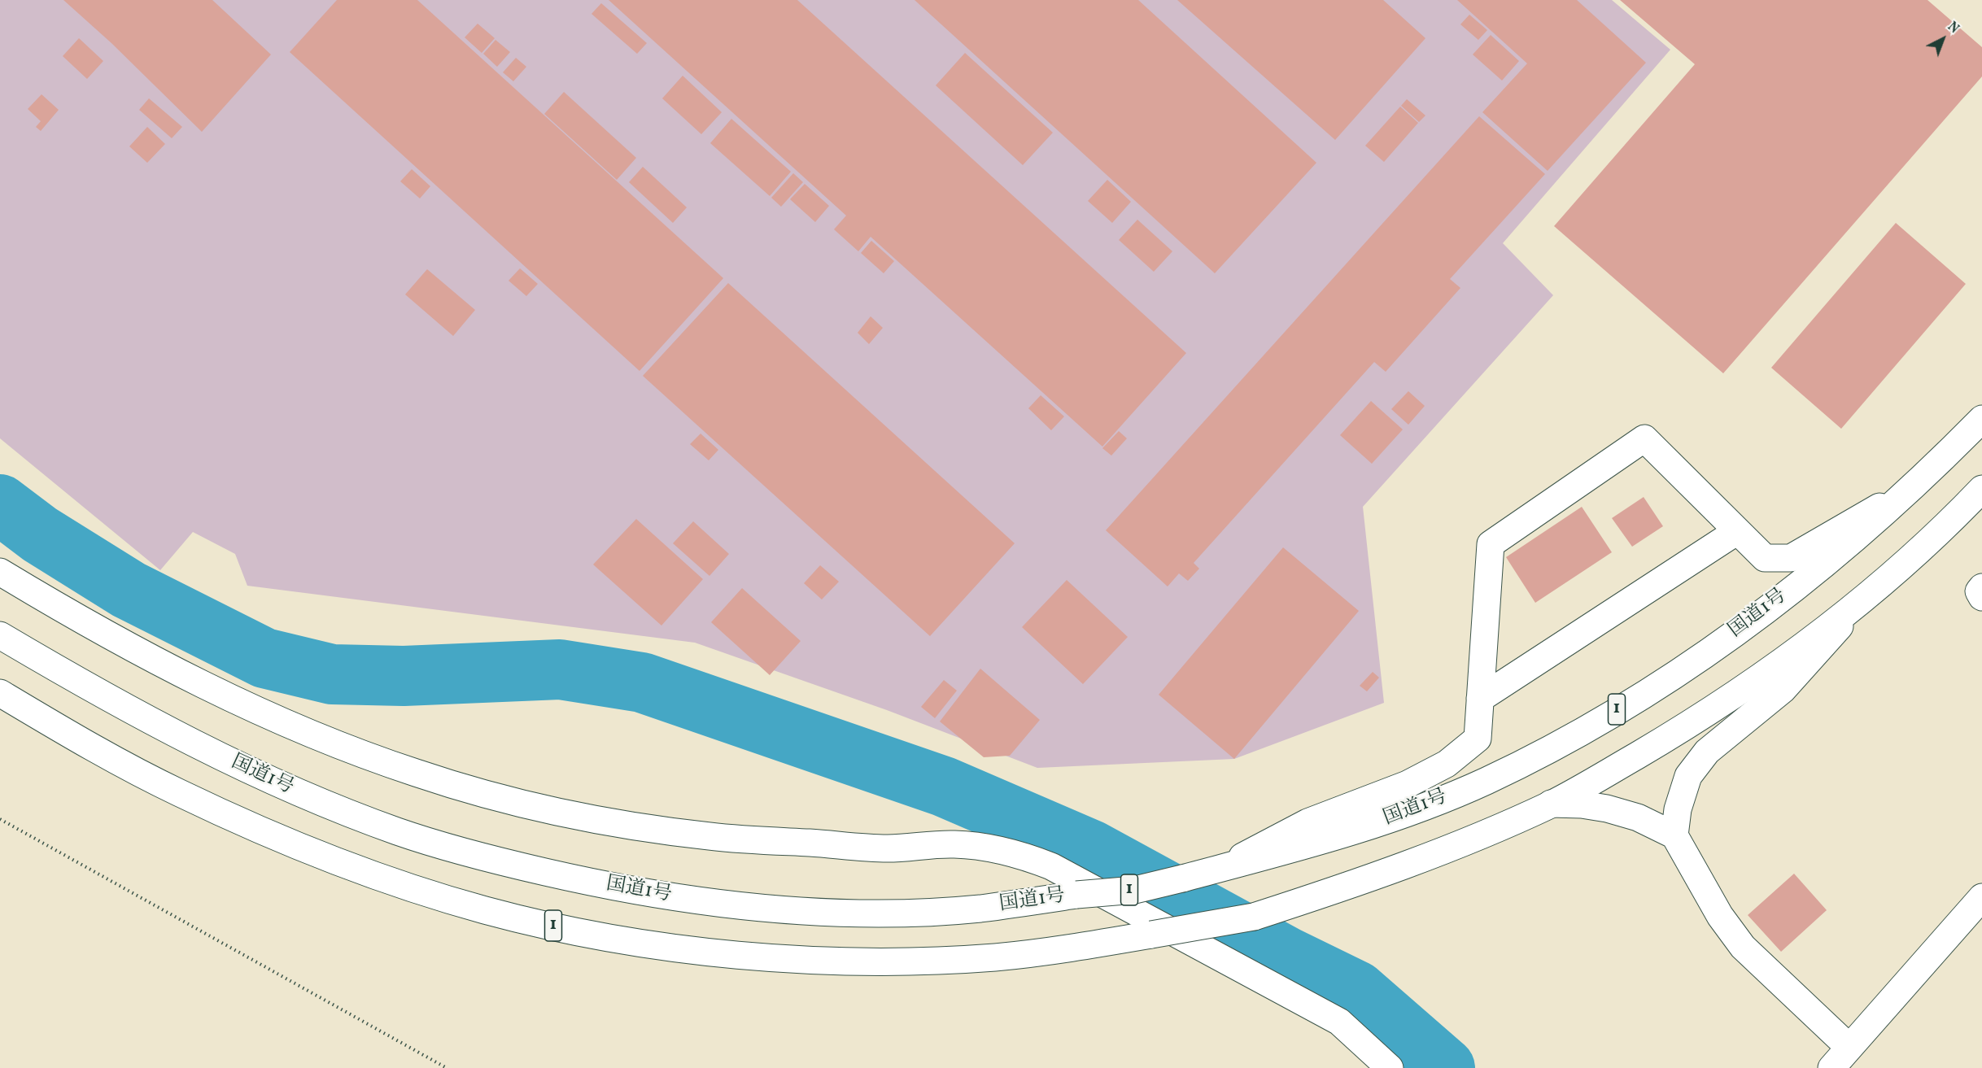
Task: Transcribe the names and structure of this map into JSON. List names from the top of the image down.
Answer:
{
  "streets": {
    "main road": ["国道1号", "1"]
  },
  "north": "top right"
}
